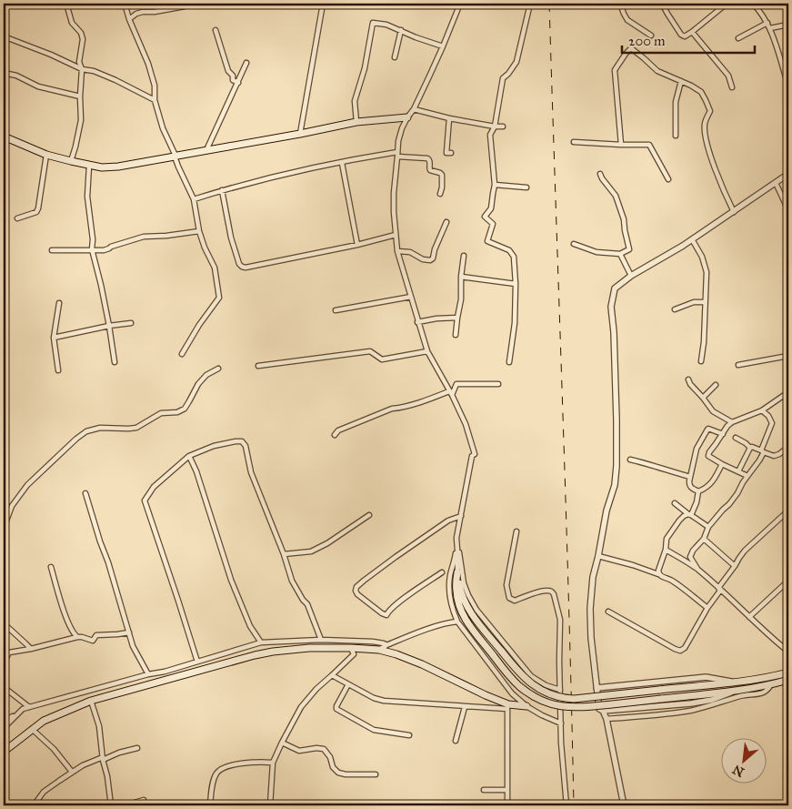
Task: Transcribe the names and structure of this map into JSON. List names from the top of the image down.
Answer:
{
  "scale_bar": "200 m",
  "north": "bottom left"
}
